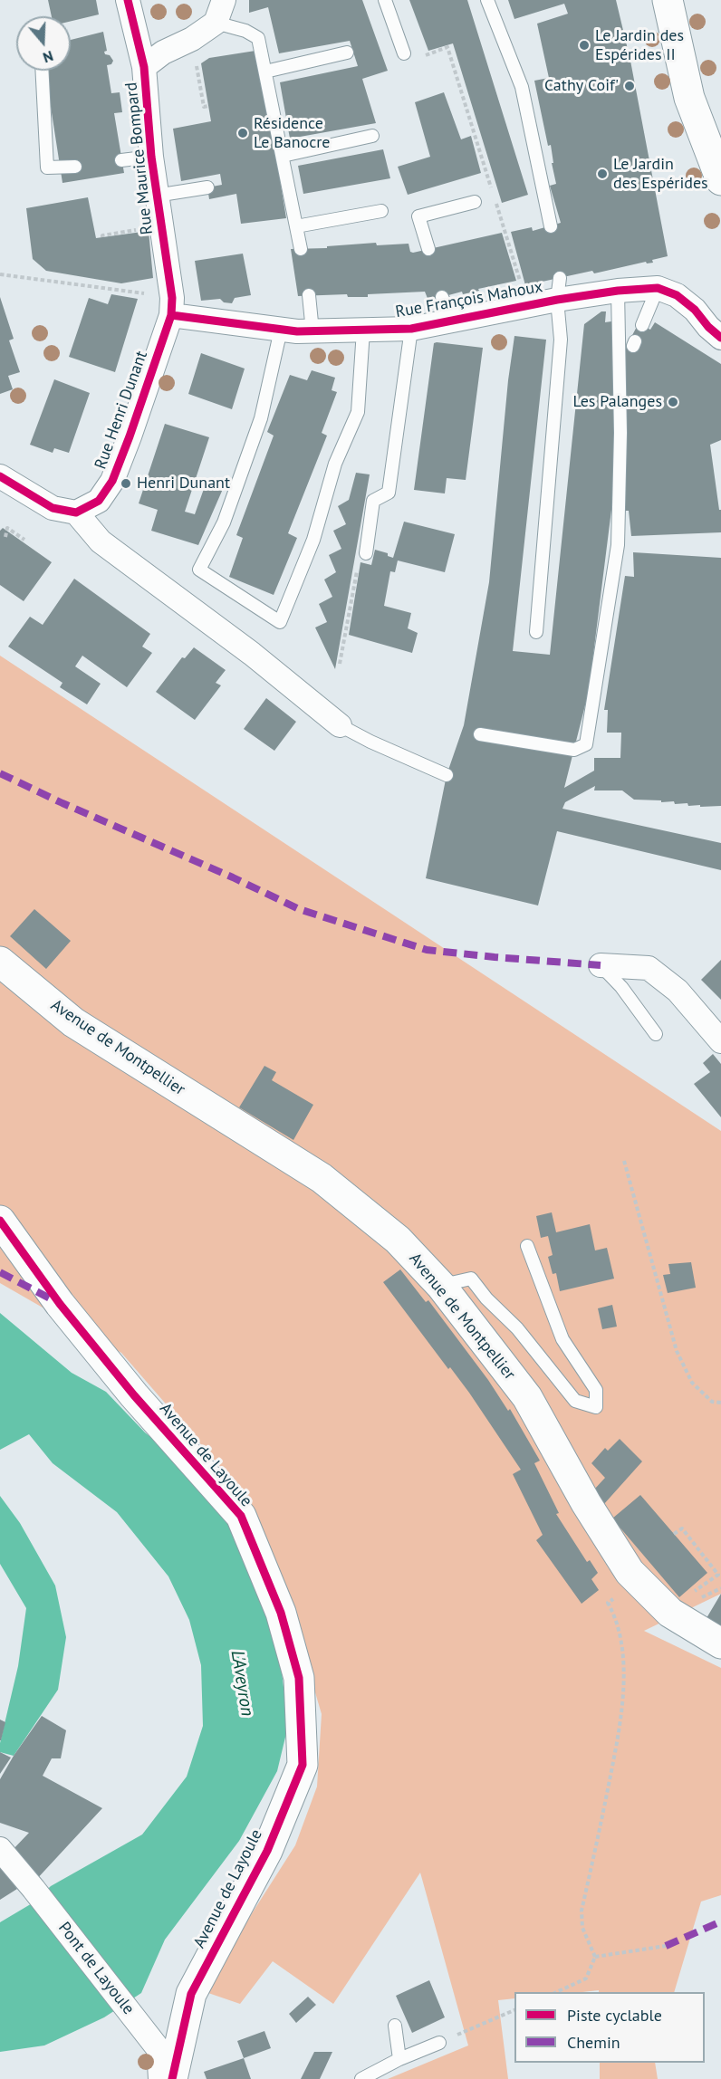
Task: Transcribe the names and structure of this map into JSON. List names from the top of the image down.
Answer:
{
  "streets": {
    "street": [
      "Rue Maurice Bompard",
      "Rue François Mahoux",
      "Rue Henri Dunant",
      "Avenue de Montpellier",
      "Avenue de Layoule",
      "Pont de Layoule"
    ]
  },
  "crossings": [
    ["Rue Maurice Bompard", "Rue François Mahoux"],
    ["Rue Maurice Bompard", "Rue Henri Dunant"],
    ["Rue François Mahoux", "Rue Henri Dunant"]
  ],
  "water": ["L'Aveyron"],
  "places": [
    "Le Jardin des Espérides II",
    "Cathy Coif'",
    "Résidence Le Banocre",
    "Le Jardin des Espérides",
    "Les Palanges",
    "Henri Dunant"
  ],
  "legend": ["Piste cyclable", "Chemin"],
  "north": "bottom"
}
